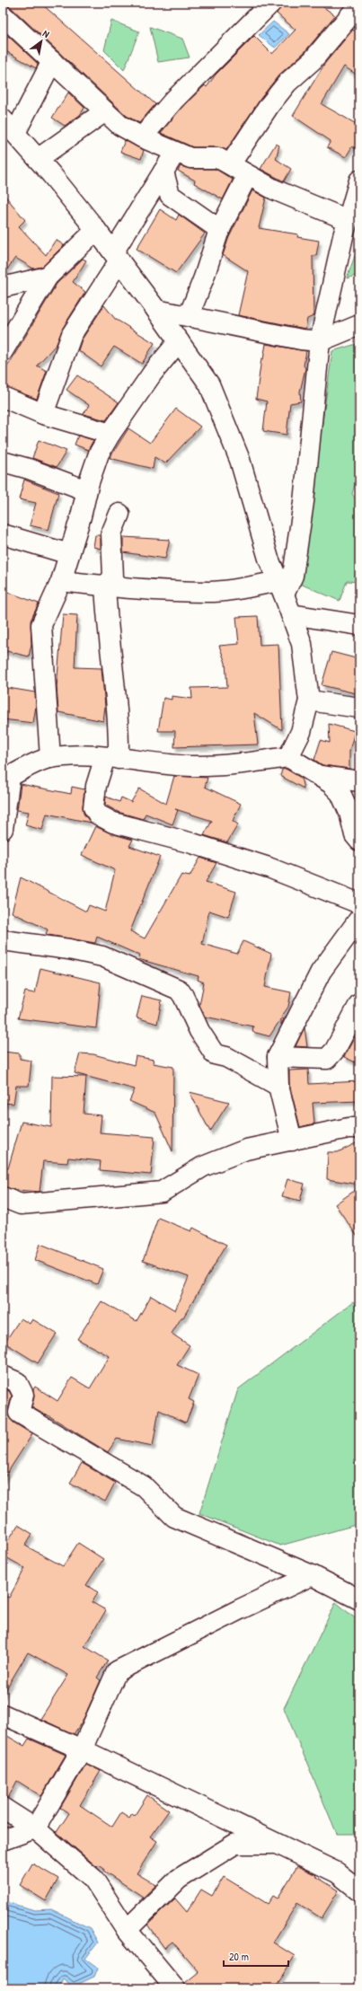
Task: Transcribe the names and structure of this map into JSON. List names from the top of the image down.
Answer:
{
  "scale_bar": "20 m",
  "north": "top right"
}
